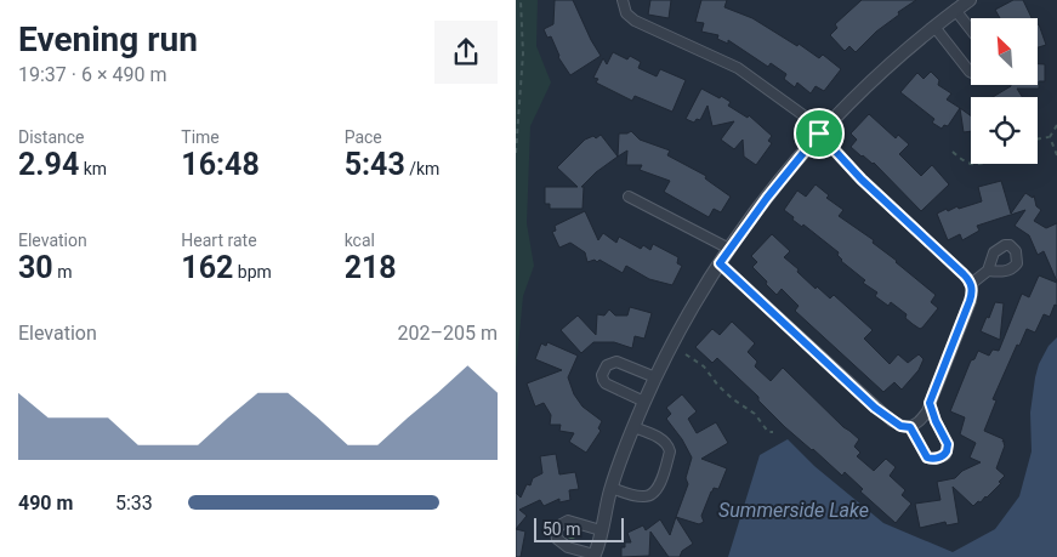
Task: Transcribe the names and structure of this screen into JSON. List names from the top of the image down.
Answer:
{
  "water": ["Summerside Lake"],
  "scale_bar": "50 m",
  "north": "top left",
  "page": {
    "heading": ["Evening run", "19:37 · 6 × 490 m"],
    "stats": [
      ["Distance", "2.94 km"],
      ["Time", "16:48"],
      ["Pace", "5:43 /km"],
      ["Elevation", "30 m"],
      ["Heart rate", "162 bpm"],
      ["kcal", "218"]
    ],
    "chart": ["Elevation", "202–205 m"],
    "list": [
      {
        "name": "490 m",
        "note": "5:33"
      }
    ],
    "scale": "50 m"
  }
}
